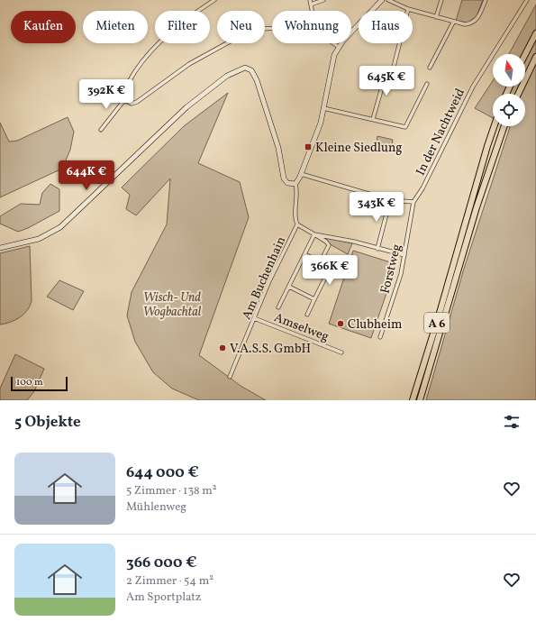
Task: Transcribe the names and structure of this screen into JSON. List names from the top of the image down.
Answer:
{
  "streets": {
    "highway": ["A 6"],
    "street": [
      "In der Nachtweid",
      "Forstweg",
      "Am Buchenhain",
      "Amselweg"
    ]
  },
  "crossings": [
    ["In der Nachtweid", "Forstweg"],
    ["Am Buchenhain", "Amselweg"]
  ],
  "parks": ["Wisch- Und Wogbachtal"],
  "places": {
    "transit": ["Kleine Siedlung"],
    "other": ["Clubheim", "V.A.S.S. GmbH"]
  },
  "scale_bar": "100 m",
  "north": "top",
  "page": {
    "chip": [
      "Kaufen",
      "Mieten",
      "Filter",
      "Neu",
      "Wohnung",
      "Haus"
    ],
    "price": [
      "645K €",
      "392K €",
      "644K €",
      "343K €",
      "366K €"
    ],
    "scale": "100 m",
    "heading": "5 Objekte",
    "list": [
      {
        "name": "644 000 €",
        "note": "5 Zimmer · 138 m² · Mühlenweg"
      },
      {
        "name": "366 000 €",
        "note": "2 Zimmer · 54 m² · Am Sportplatz"
      }
    ]
  }
}
